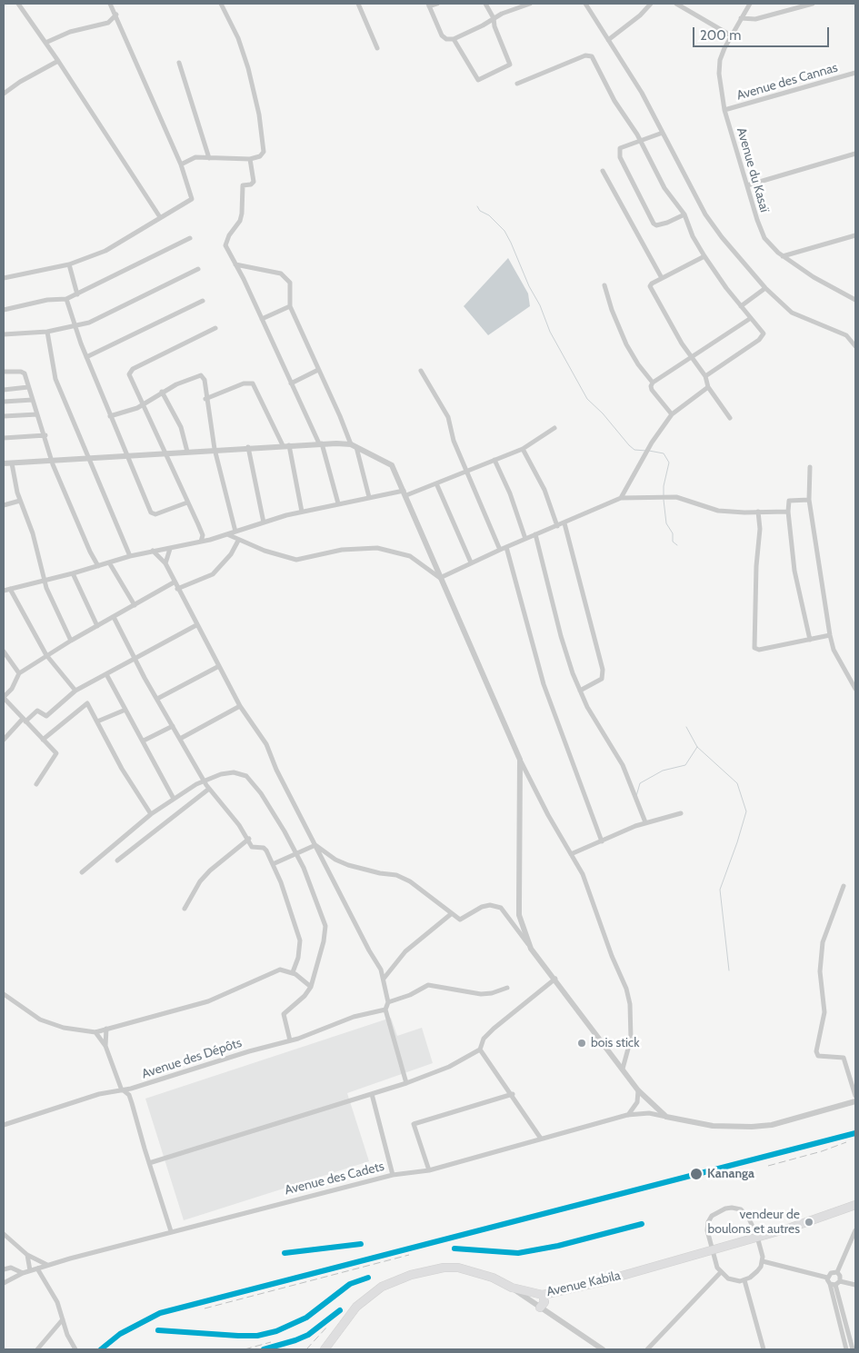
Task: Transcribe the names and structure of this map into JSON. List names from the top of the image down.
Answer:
{
  "streets": {
    "highway": ["Avenue Kabila"],
    "street": [
      "Avenue des Cannas",
      "Avenue du Kasaï",
      "Avenue des Dépôts",
      "Avenue des Cadets"
    ]
  },
  "crossings": [
    ["Avenue des Cannas", "Avenue du Kasaï"]
  ],
  "places": ["bois stick", "Kananga", "vendeur de boulons et autres"],
  "scale_bar": "200 m"
}
